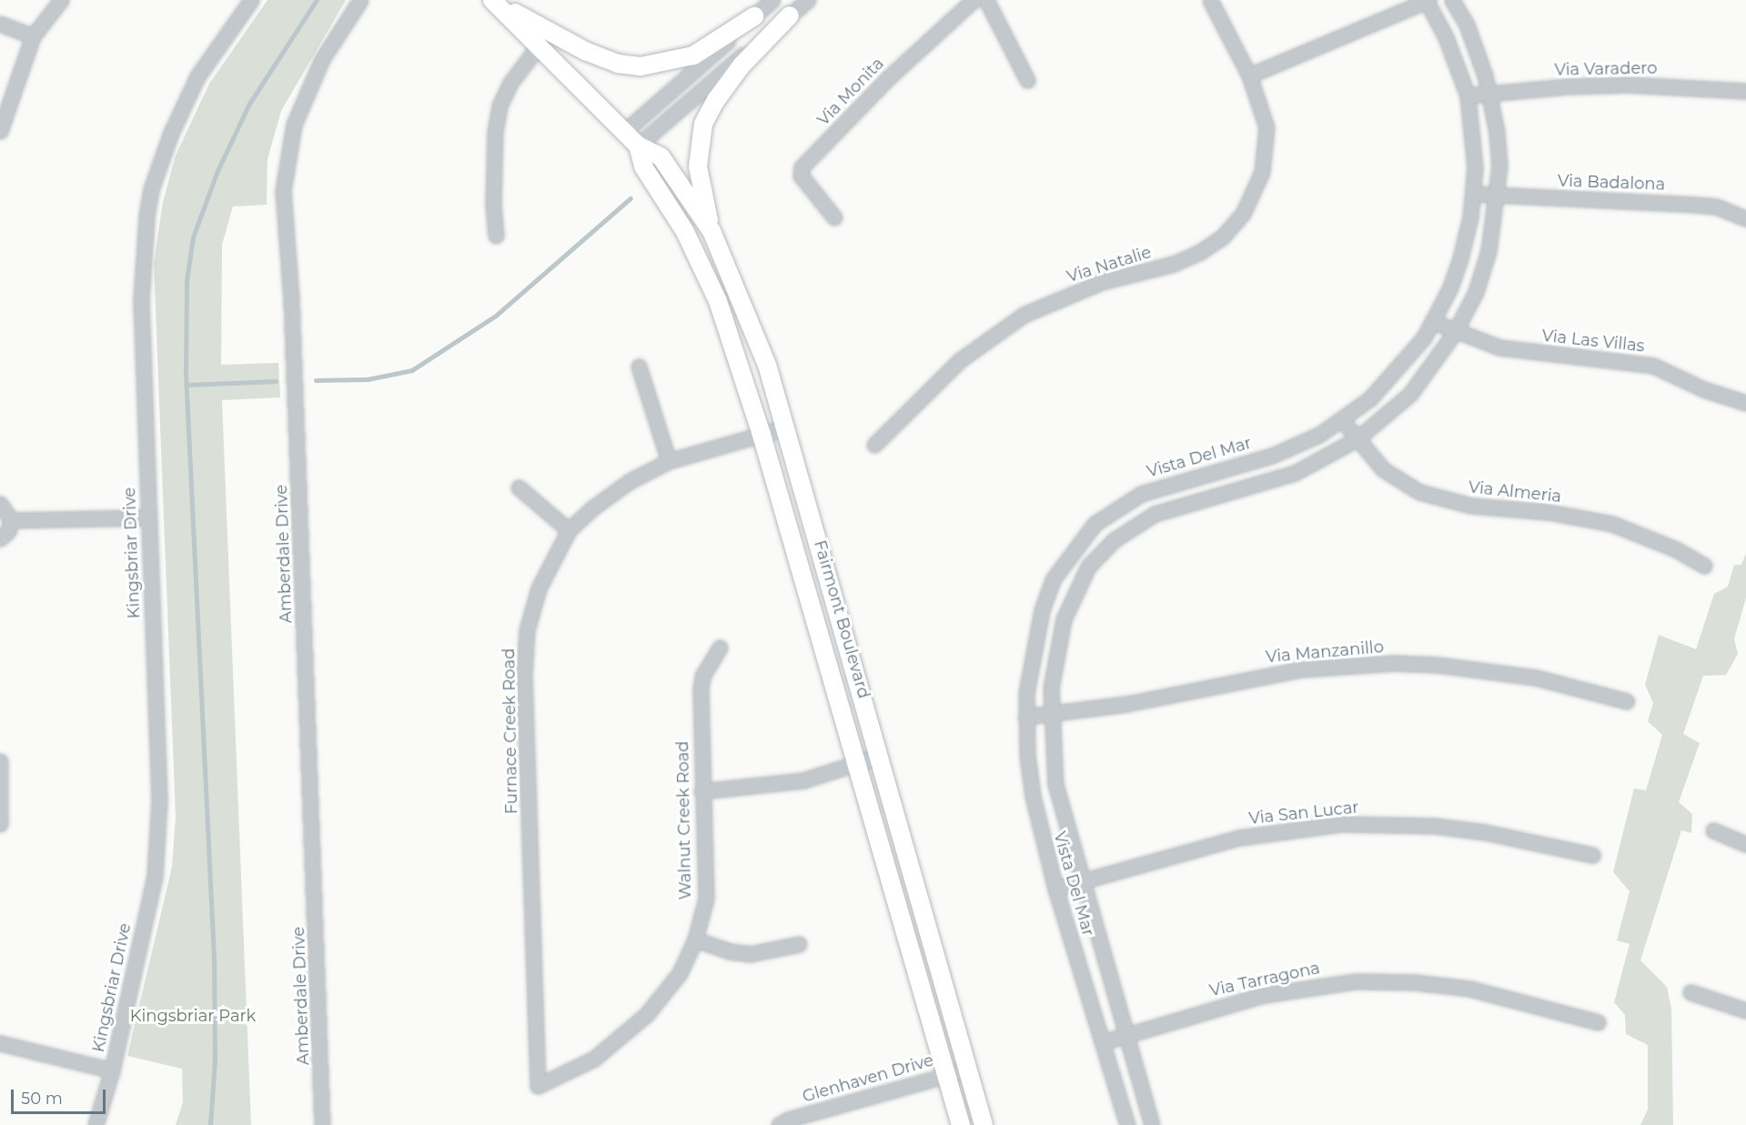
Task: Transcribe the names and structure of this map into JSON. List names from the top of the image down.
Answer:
{
  "streets": {
    "main road": ["Fairmont Boulevard"],
    "street": [
      "Via Varadero",
      "Via Monita",
      "Via Badalona",
      "Via Natalie",
      "Via Las Villas",
      "Vista Del Mar",
      "Via Almeria",
      "Kingsbriar Drive",
      "Amberdale Drive",
      "Via Manzanillo",
      "Furnace Creek Road",
      "Via San Lucar",
      "Walnut Creek Road",
      "Via Tarragona",
      "Glenhaven Drive"
    ]
  },
  "crossings": [
    ["Via Varadero", "Vista Del Mar"],
    ["Via Badalona", "Vista Del Mar"],
    ["Via Las Villas", "Vista Del Mar"],
    ["Vista Del Mar", "Via Almeria"],
    ["Vista Del Mar", "Via Manzanillo"],
    ["Vista Del Mar", "Via San Lucar"],
    ["Vista Del Mar", "Via Tarragona"],
    ["Fairmont Boulevard", "Furnace Creek Road"],
    ["Fairmont Boulevard", "Glenhaven Drive"],
    ["Furnace Creek Road", "Walnut Creek Road"]
  ],
  "parks": ["Kingsbriar Park"],
  "scale_bar": "50 m"
}
